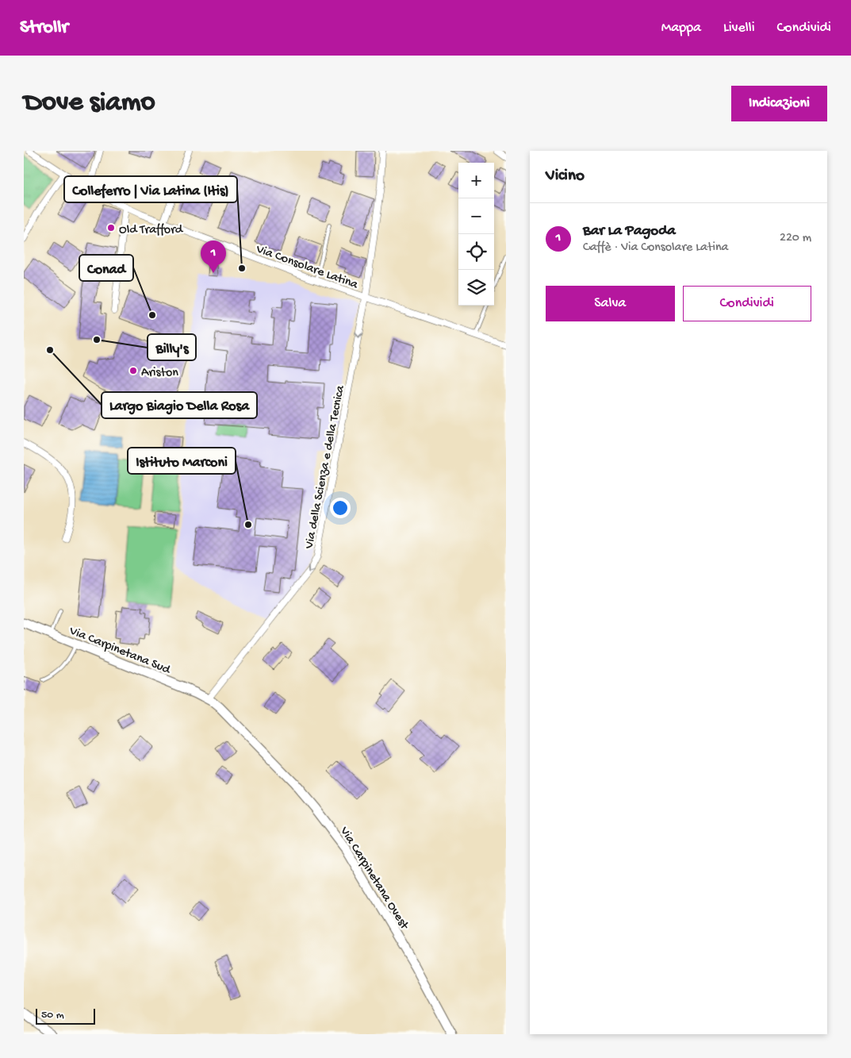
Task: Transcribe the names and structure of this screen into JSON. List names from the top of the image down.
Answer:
{
  "streets": {
    "main road": ["Via Carpinetana Sud", "Via Carpinetana Ovest"],
    "street": ["Via Consolare Latina", "Via della Scienza e della Tecnica"]
  },
  "crossings": [
    ["Via Consolare Latina", "Via della Scienza e della Tecnica"],
    ["Via della Scienza e della Tecnica", "Via Carpinetana Sud"],
    ["Via della Scienza e della Tecnica", "Via Carpinetana Ovest"],
    ["Via Carpinetana Sud", "Via Carpinetana Ovest"]
  ],
  "one_way": ["Via della Scienza e della Tecnica"],
  "places": [
    "Old Trafford",
    "Colleferro | Via Latina (Itis)",
    "Conad",
    "Billy's",
    "Largo Biagio Della Rosa",
    "Ariston",
    "Istituto Marconi"
  ],
  "scale_bar": "50 m",
  "page": {
    "header": "Strollr",
    "nav": ["Mappa", "Livelli", "Condividi"],
    "buttons": [
      "Indicazioni",
      ["Salva", "Condividi"]
    ],
    "title": "Dove siamo",
    "heading": "Vicino",
    "map_buttons": ["+", "−"],
    "list": [
      {
        "mark": "1",
        "name": "Bar La Pagoda",
        "note": "Caffè · Via Consolare Latina",
        "value": "220 m"
      }
    ],
    "pins": "1",
    "scale": "50 m"
  }
}
